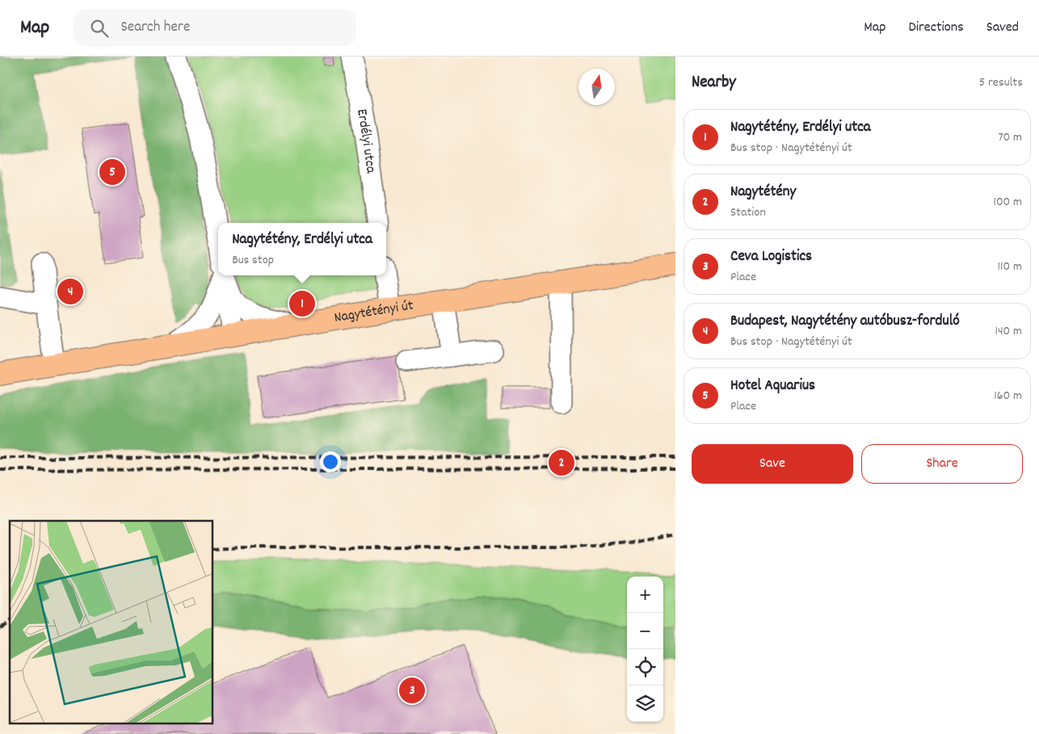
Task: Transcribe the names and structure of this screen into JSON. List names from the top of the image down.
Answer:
{
  "streets": {
    "main road": ["Nagytétényi út"],
    "street": ["Erdélyi utca"]
  },
  "north": "top",
  "page": {
    "header": "Map",
    "search": "Search here",
    "nav": ["Map", "Directions", "Saved"],
    "heading": ["Nearby", "5 results"],
    "list": [
      {
        "mark": "1",
        "name": "Nagytétény, Erdélyi utca",
        "note": "Bus stop · Nagytétényi út",
        "value": "70 m"
      },
      {
        "mark": "2",
        "name": "Nagytétény",
        "note": "Station",
        "value": "100 m"
      },
      {
        "mark": "3",
        "name": "Ceva Logistics",
        "note": "Place",
        "value": "110 m"
      },
      {
        "mark": "4",
        "name": "Budapest, Nagytétény autóbusz-forduló",
        "note": "Bus stop · Nagytétényi út",
        "value": "140 m"
      },
      {
        "mark": "5",
        "name": "Hotel Aquarius",
        "note": "Place",
        "value": "160 m"
      }
    ],
    "pins": [
      "5",
      "4",
      "1",
      "2",
      "3"
    ],
    "popup": ["Nagytétény, Erdélyi utca", "Bus stop"],
    "buttons": ["Save", "Share"],
    "map_buttons": ["+", "−"]
  }
}
